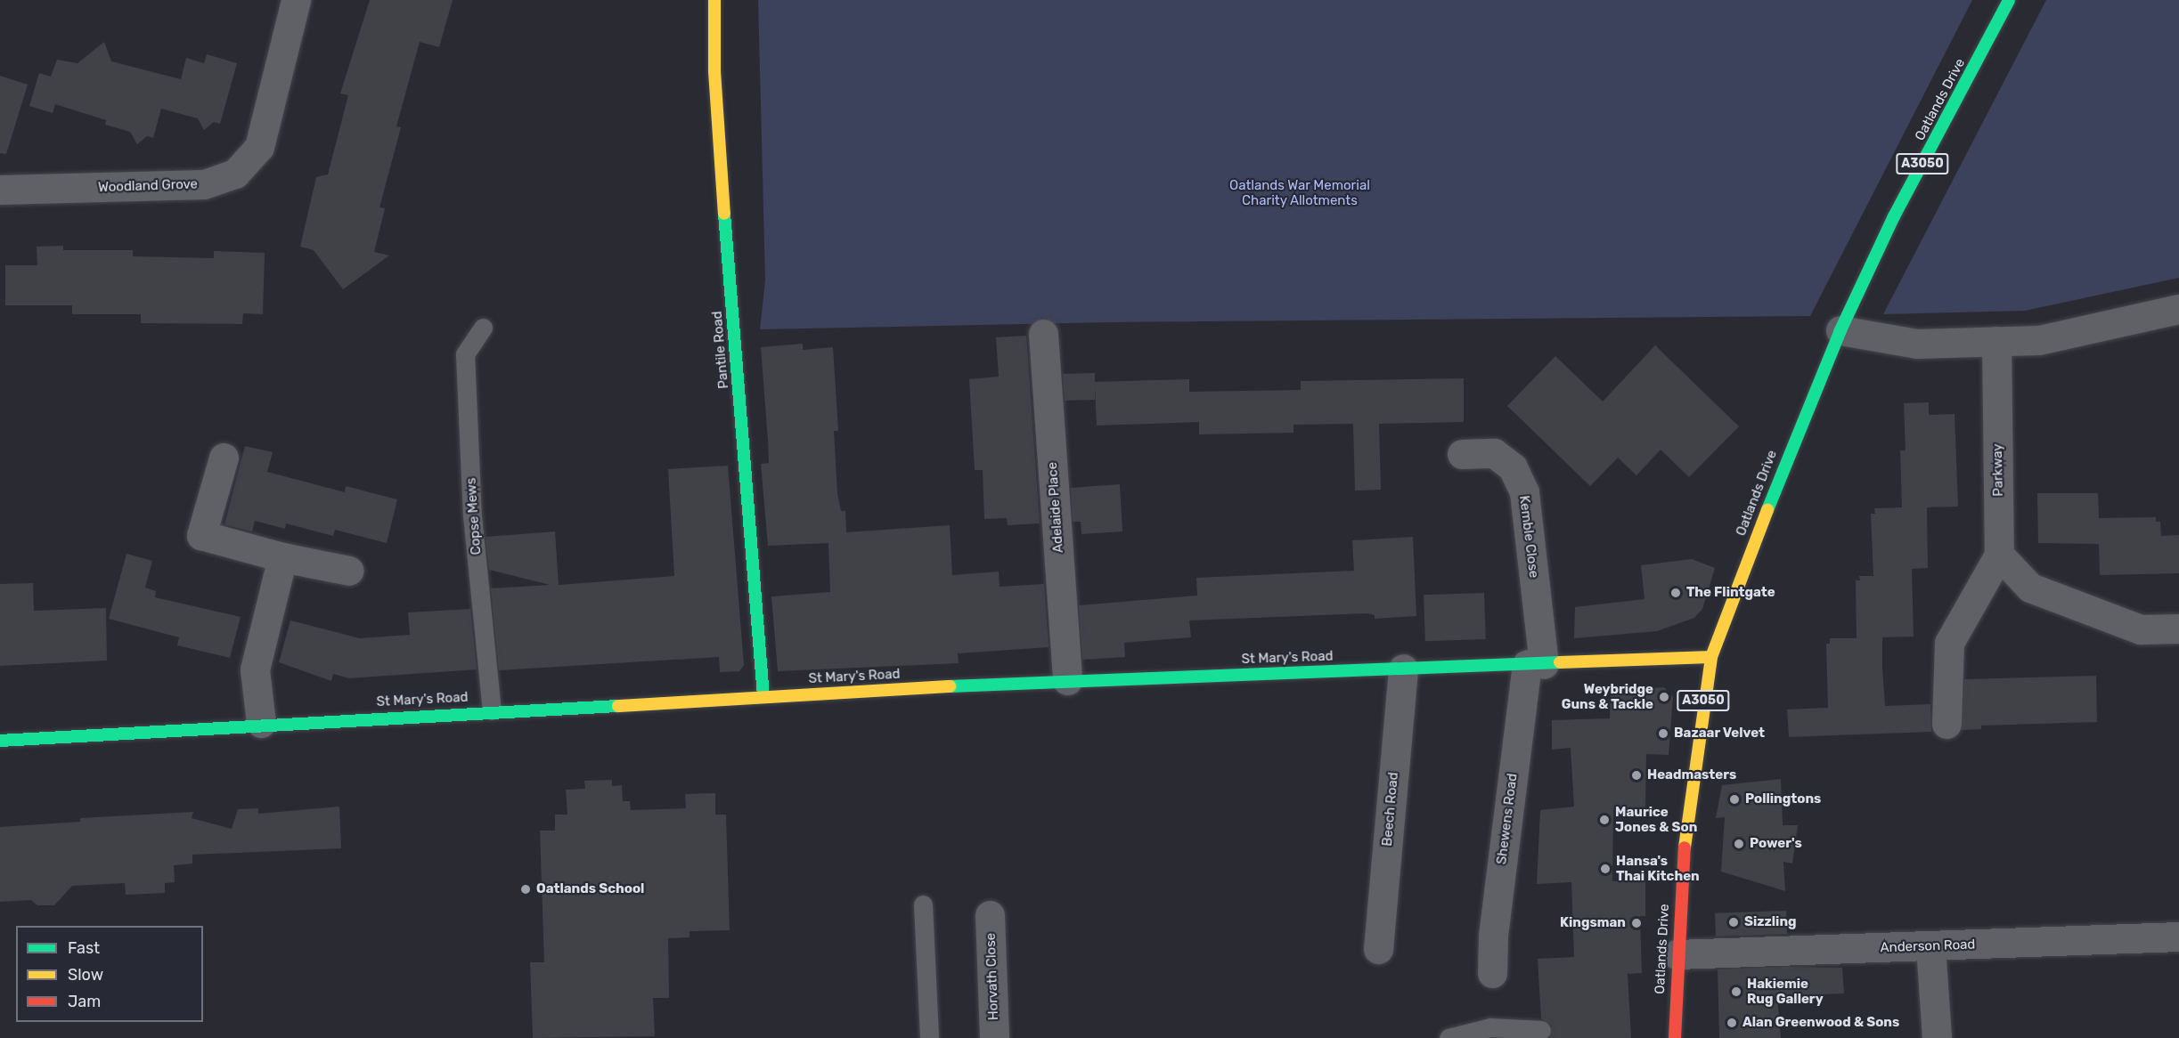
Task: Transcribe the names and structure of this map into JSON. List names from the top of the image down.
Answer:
{
  "streets": {
    "street": [
      "Oatlands Drive",
      "A3050",
      "Woodland Grove",
      "Pantile Road",
      "Parkway",
      "Adelaide Place",
      "Kemble Close",
      "St Mary's Road",
      "Beech Road",
      "Shewens Road",
      "Anderson Road",
      "Horvath Close"
    ],
    "lane": ["Copse Mews"]
  },
  "crossings": [
    ["Oatlands Drive", "St Mary's Road"],
    ["Oatlands Drive", "Anderson Road"],
    ["Pantile Road", "St Mary's Road"],
    ["Adelaide Place", "St Mary's Road"],
    ["Copse Mews", "St Mary's Road"],
    ["Kemble Close", "St Mary's Road"],
    ["Kemble Close", "Shewens Road"],
    ["St Mary's Road", "Beech Road"],
    ["St Mary's Road", "Shewens Road"]
  ],
  "parks": ["Oatlands War Memorial Charity Allotments"],
  "places": [
    "The Flintgate",
    "Weybridge Guns & Tackle",
    "Bazaar Velvet",
    "Headmasters",
    "Pollingtons",
    "Maurice Jones & Son",
    "Power's",
    "Hansa's Thai Kitchen",
    "Oatlands School",
    "Sizzling",
    "Kingsman",
    "Hakiemie Rug Gallery",
    "Alan Greenwood & Sons"
  ],
  "legend": ["Fast", "Slow", "Jam"]
}
